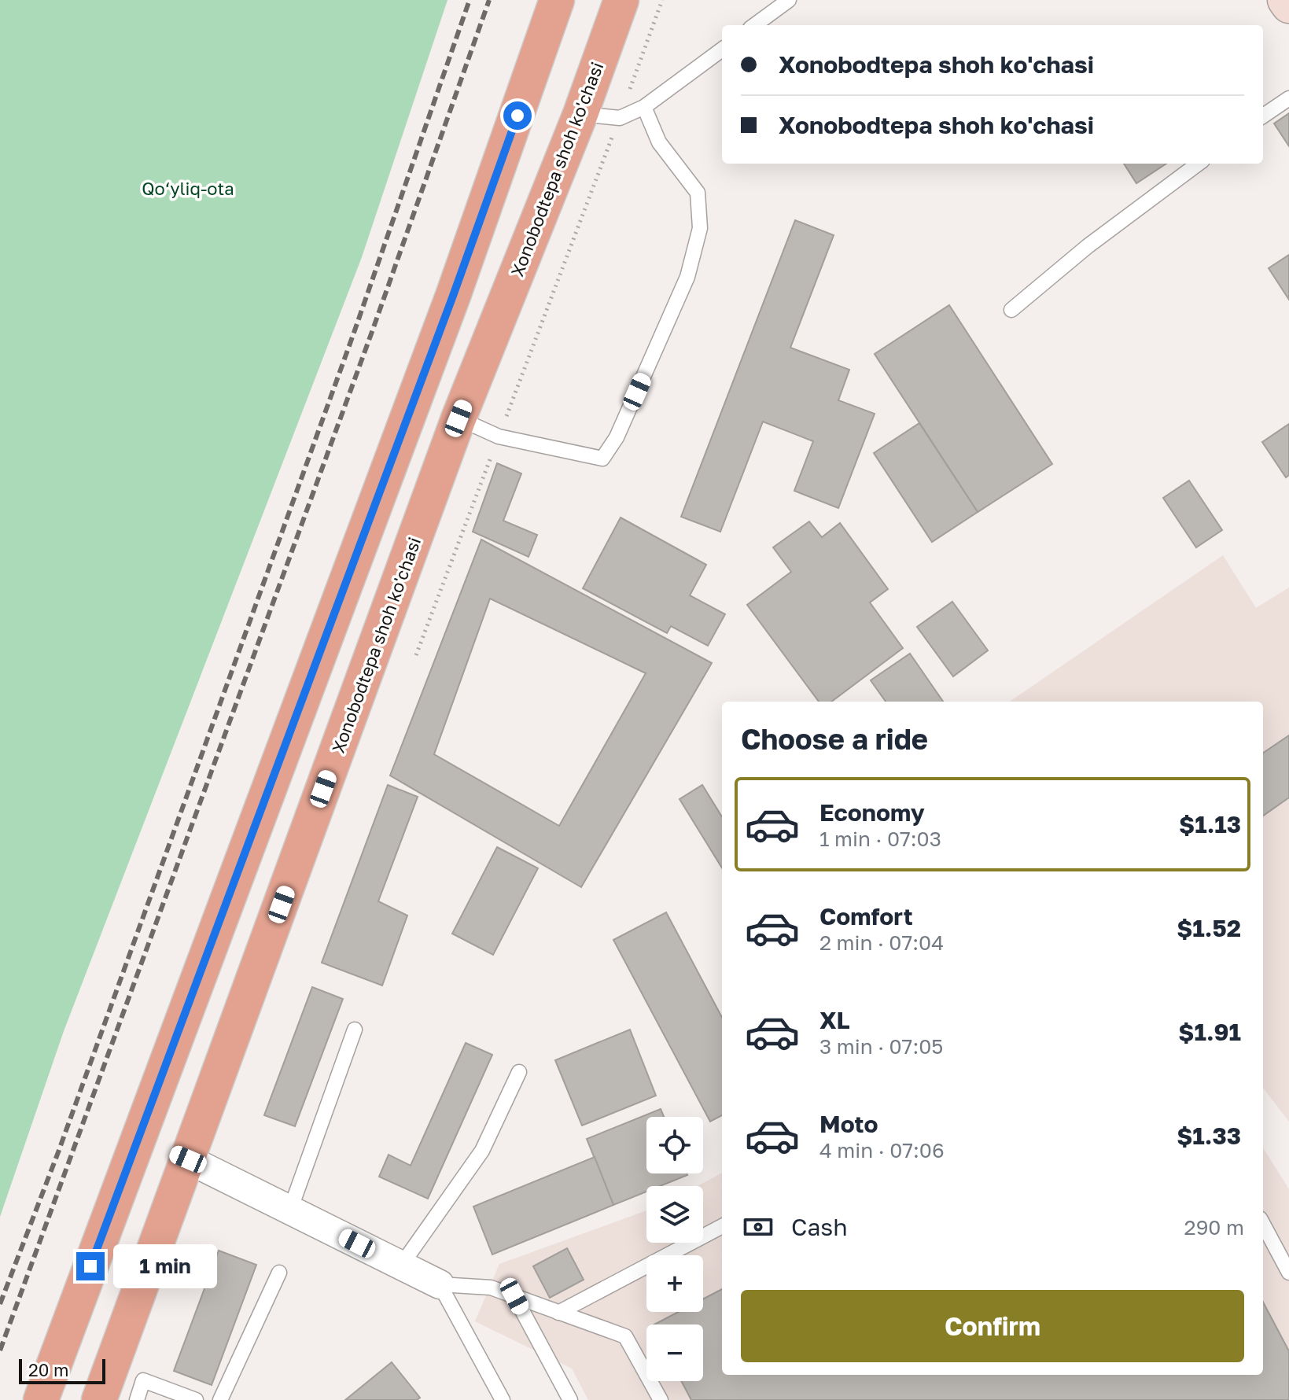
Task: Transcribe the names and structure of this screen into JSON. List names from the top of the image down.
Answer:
{
  "streets": {
    "highway": ["Xonobodtepa shoh ko'chasi"]
  },
  "parks": ["Qo‘yliq-ota"],
  "scale_bar": "20 m",
  "page": {
    "banner": ["Xonobodtepa shoh ko'chasi", "Xonobodtepa shoh ko'chasi"],
    "heading": "Choose a ride",
    "list": [
      {
        "name": "Economy",
        "note": "1 min · 07:03",
        "value": "$1.13"
      },
      {
        "name": "Comfort",
        "note": "2 min · 07:04",
        "value": "$1.52"
      },
      {
        "name": "XL",
        "note": "3 min · 07:05",
        "value": "$1.91"
      },
      {
        "name": "Moto",
        "note": "4 min · 07:06",
        "value": "$1.33"
      }
    ],
    "map_buttons": ["+", "−"],
    "pay": ["Cash", "290 m"],
    "bubble": "1 min",
    "buttons": "Confirm",
    "scale": "20 m"
  }
}
